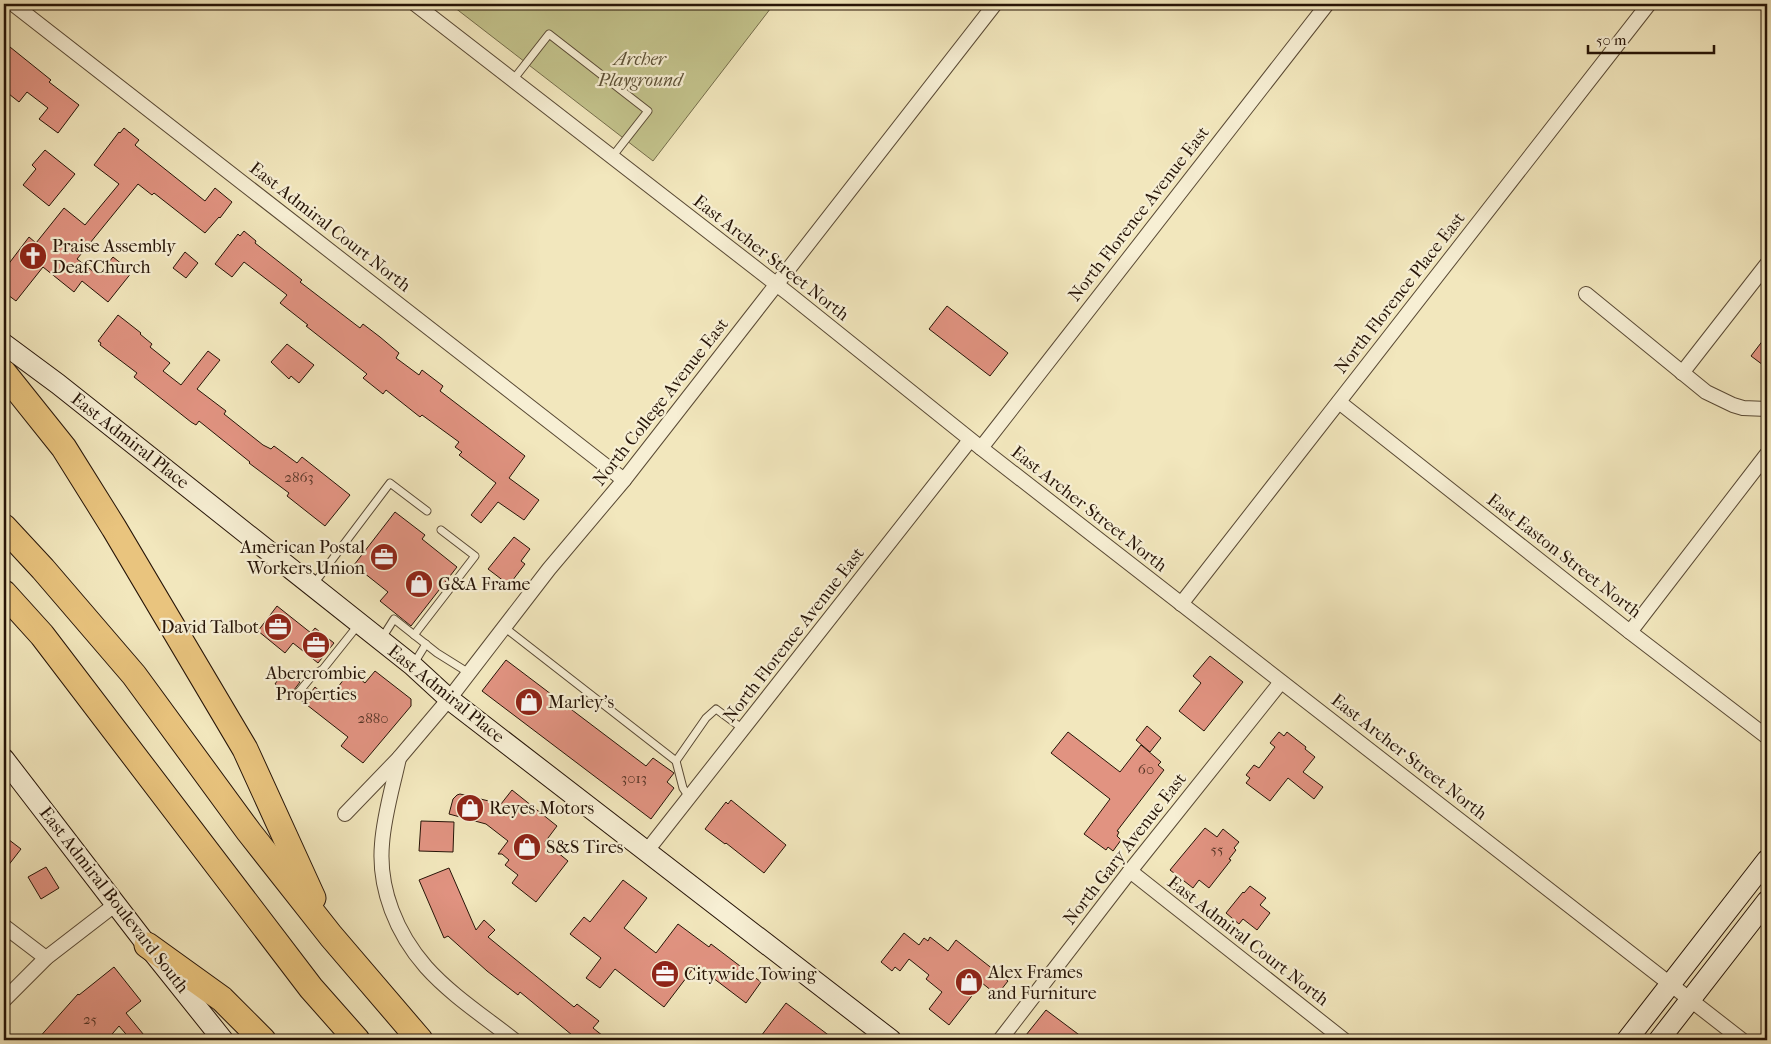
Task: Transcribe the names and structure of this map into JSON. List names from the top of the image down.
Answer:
{
  "streets": {
    "main road": ["East Admiral Place", "East Admiral Boulevard South"],
    "street": [
      "North Florence Avenue East",
      "East Admiral Court North",
      "East Archer Street North",
      "North Florence Place East",
      "North College Avenue East",
      "East Easton Street North",
      "North Gary Avenue East"
    ]
  },
  "crossings": [
    ["North Florence Avenue East", "East Archer Street North"],
    ["North Florence Avenue East", "East Admiral Place"],
    ["East Admiral Court North", "North College Avenue East"],
    ["East Admiral Court North", "North Gary Avenue East"],
    ["East Archer Street North", "North Florence Place East"],
    ["East Archer Street North", "North College Avenue East"],
    ["East Archer Street North", "North Gary Avenue East"],
    ["North Florence Place East", "East Easton Street North"],
    ["North College Avenue East", "East Admiral Place"]
  ],
  "parks": ["Archer Playground"],
  "places": {
    "church": ["Praise Assembly Deaf Church"],
    "office": [
      "American Postal Workers Union",
      "David Talbot",
      "Abercrombie Properties",
      "Citywide Towing"
    ],
    "shop": [
      "G&A Frame",
      "Marley's",
      "Reyes Motors",
      "S&S Tires",
      "Alex Frames and Furniture"
    ]
  },
  "house_numbers": [
    "2863",
    "2880",
    "60",
    "3013",
    "55",
    "25"
  ],
  "scale_bar": "50 m"
}
